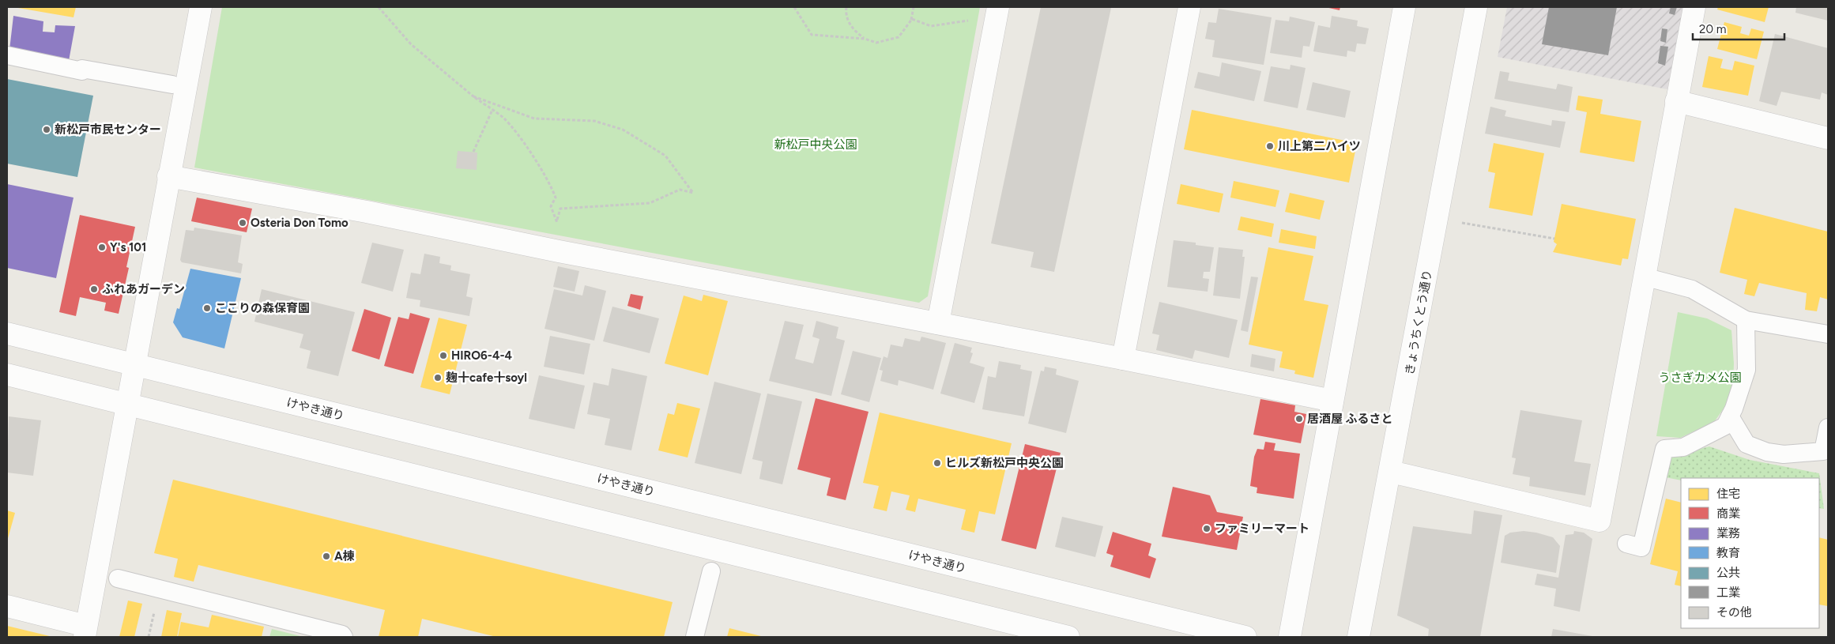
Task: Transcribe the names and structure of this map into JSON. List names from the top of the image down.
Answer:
{
  "streets": {
    "street": ["きょうちくとう通り", "けやき通り"]
  },
  "parks": ["新松戸中央公園", "うさぎカメ公園"],
  "places": [
    "新松戸市民センター",
    "川上第二ハイツ",
    "Osteria Don Tomo",
    "Y's 101",
    "ふれあガーデン",
    "ここりの森保育園",
    "HIRO6-4-4",
    "麹十cafe十soyl",
    "居酒屋 ふるさと",
    "ヒルズ新松戸中央公園",
    "ファミリーマート",
    "A棟"
  ],
  "legend": [
    "住宅",
    "商業",
    "業務",
    "教育",
    "公共",
    "工業",
    "その他"
  ],
  "scale_bar": "20 m"
}
